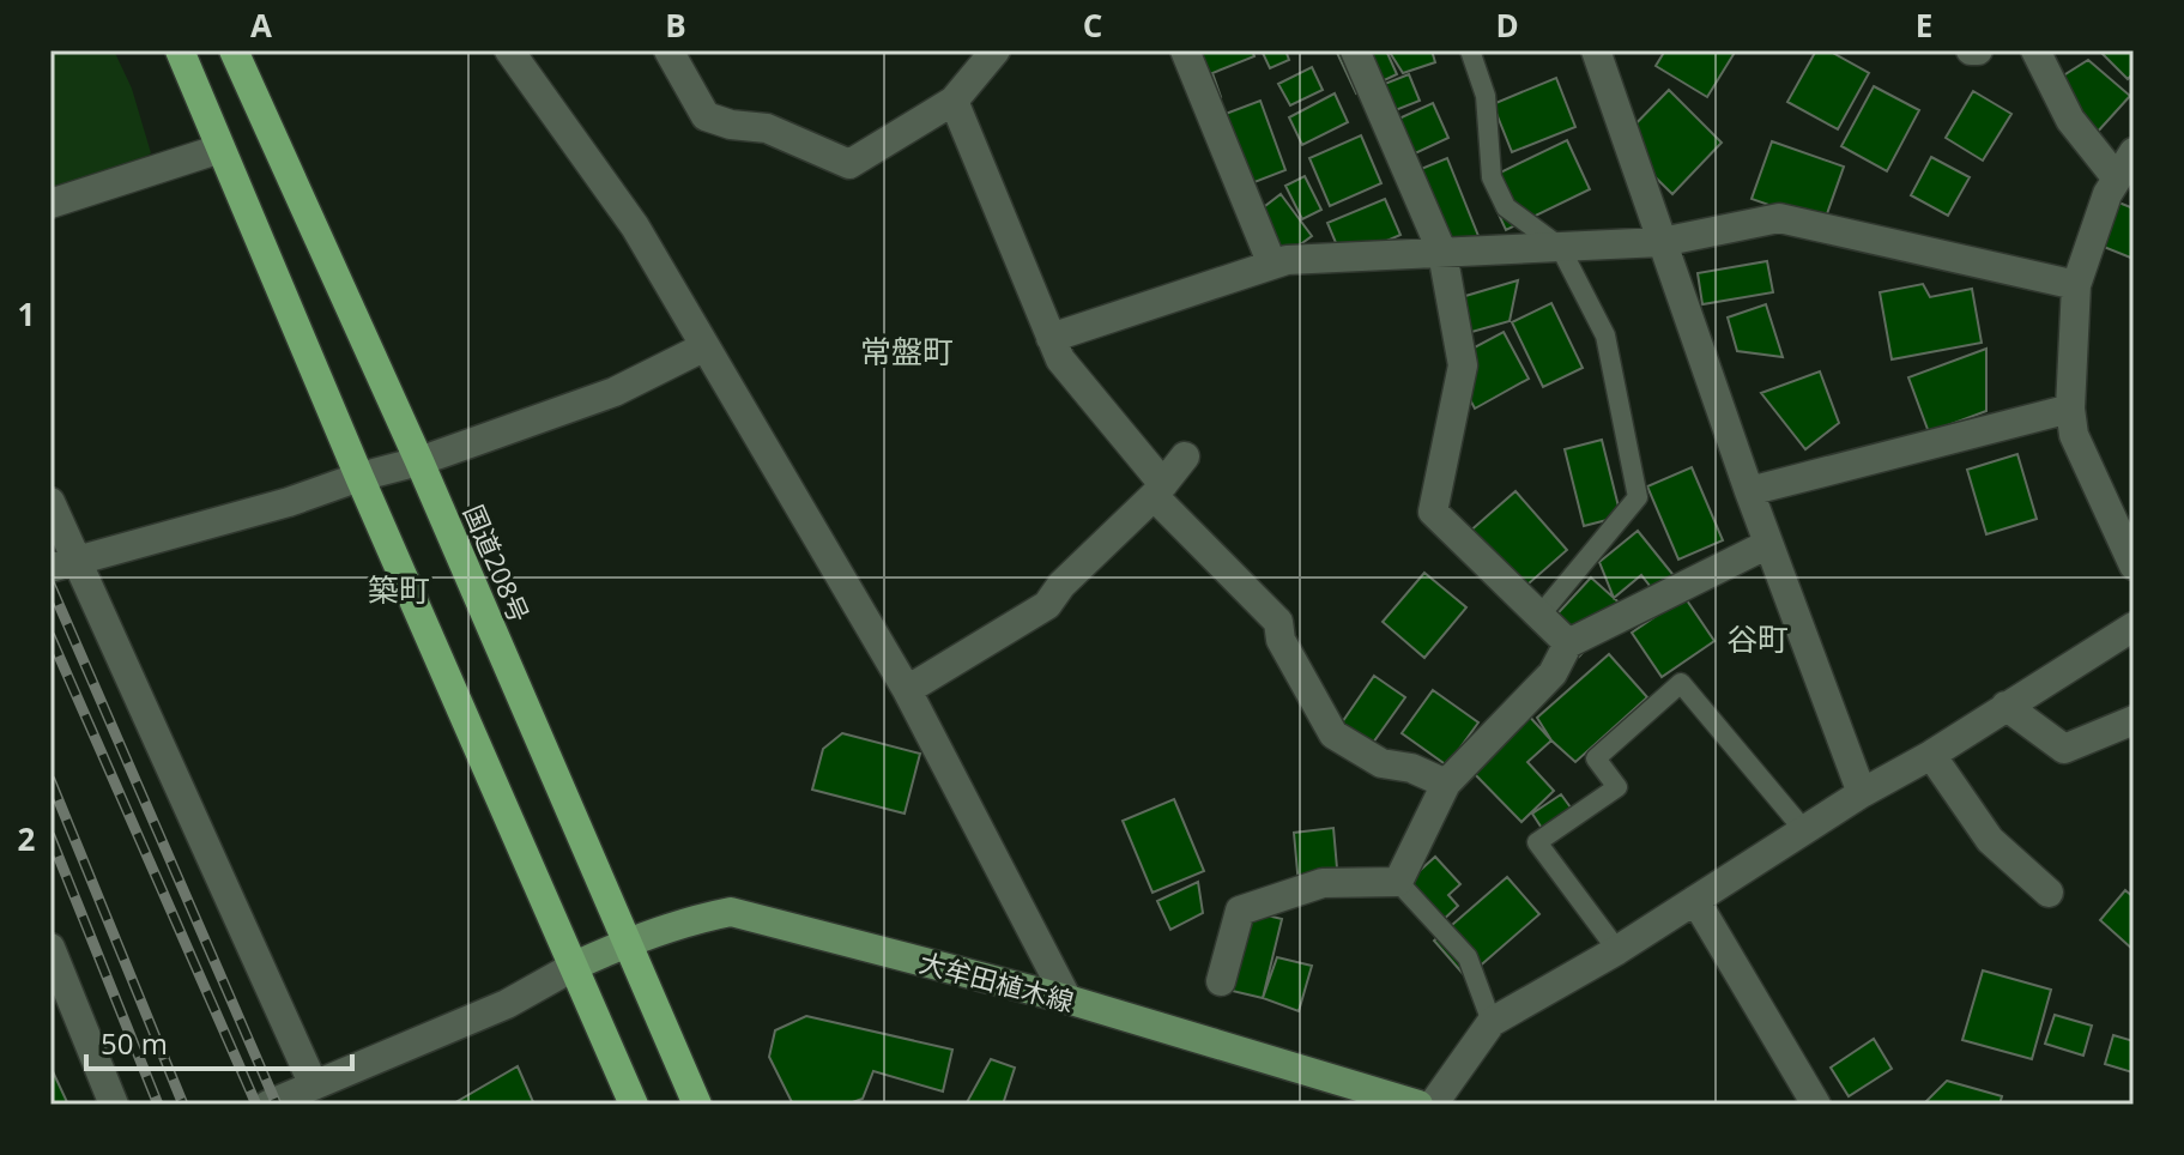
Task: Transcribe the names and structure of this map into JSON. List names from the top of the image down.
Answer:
{
  "streets": {
    "highway": ["国道208号"],
    "main road": ["大牟田植木線"]
  },
  "crossings": [
    ["国道208号", "大牟田植木線"]
  ],
  "districts": ["常盤町", "築町", "谷町"],
  "scale_bar": "50 m",
  "grid": {
    "columns": [
      "A",
      "B",
      "C",
      "D",
      "E"
    ],
    "rows": ["1", "2"]
  }
}
